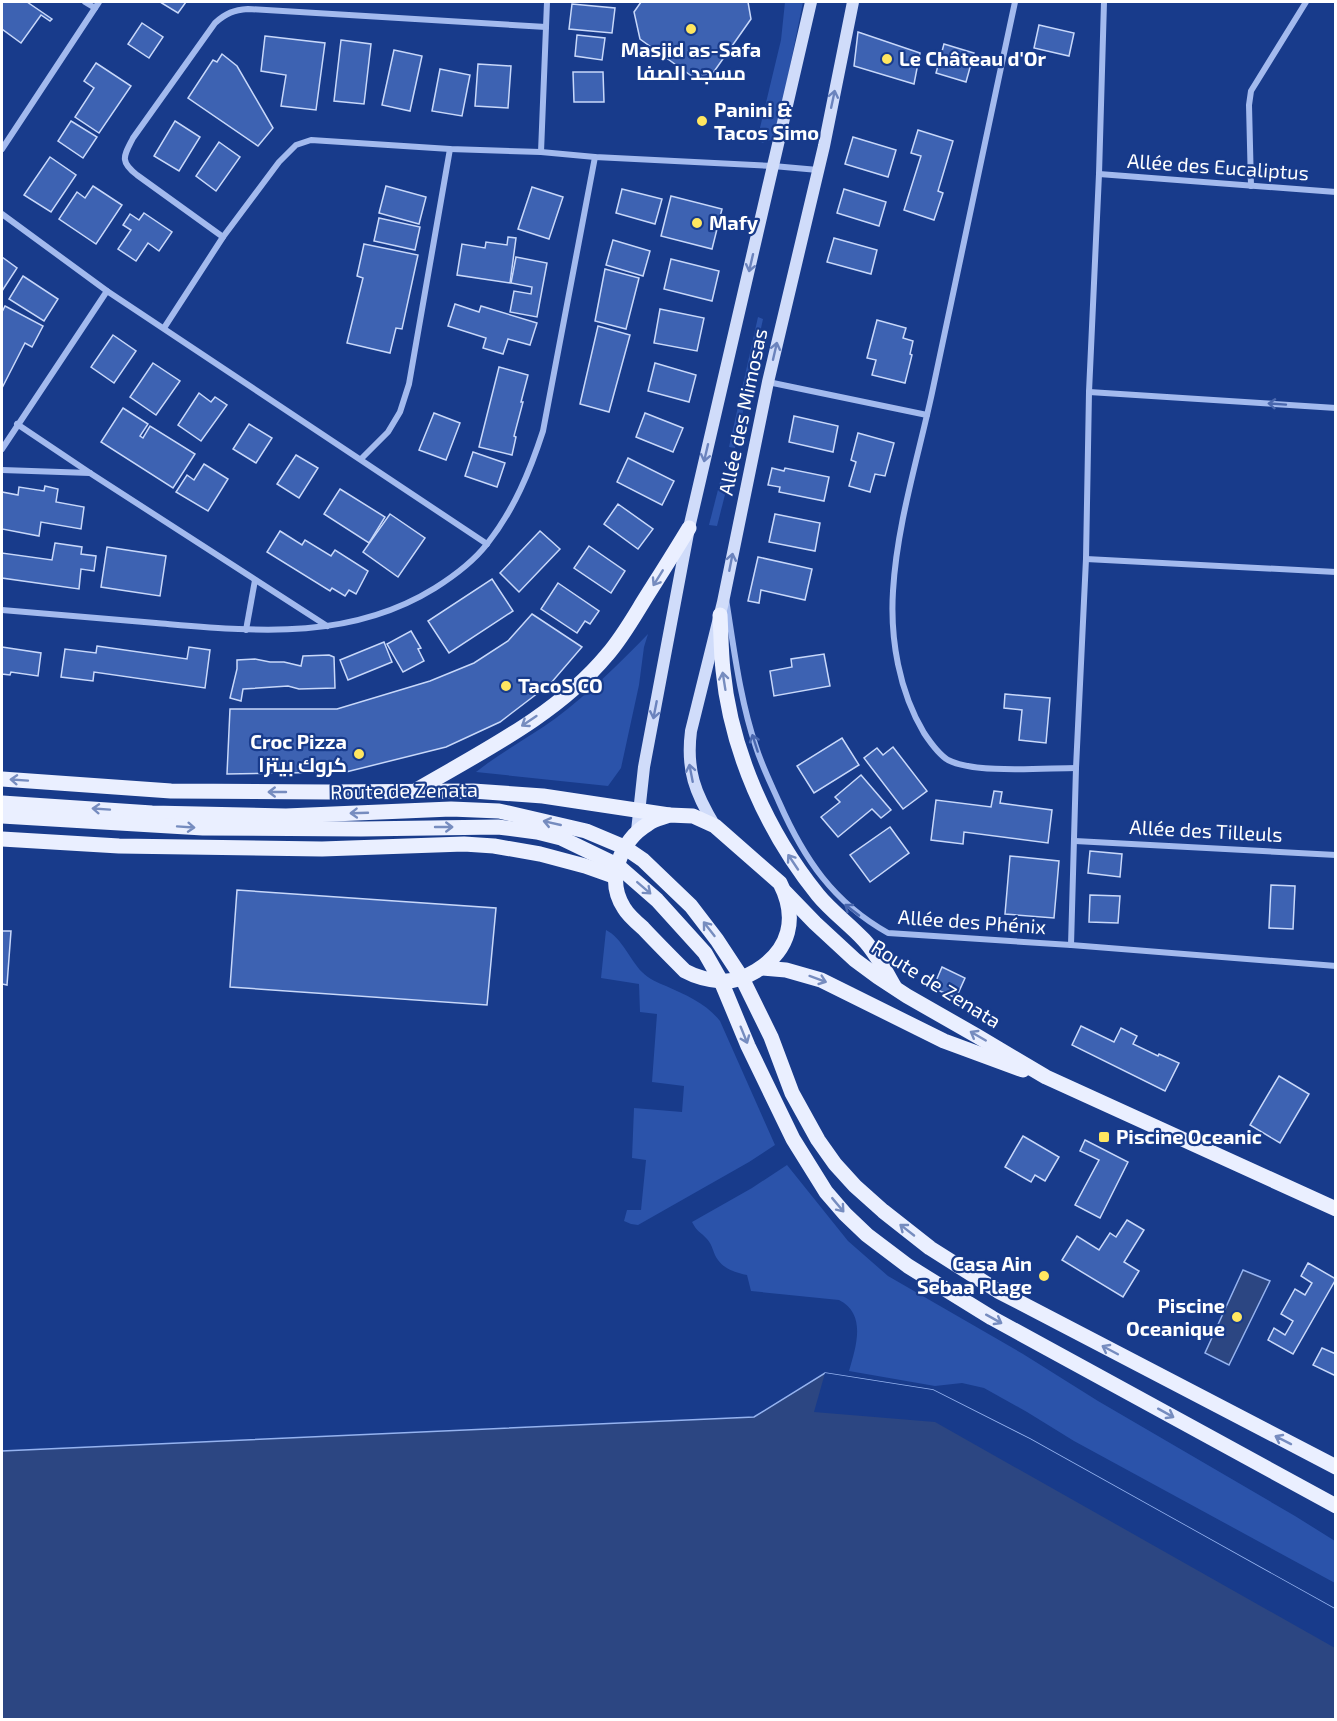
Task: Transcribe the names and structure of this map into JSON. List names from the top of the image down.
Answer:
{
  "streets": {
    "main road": ["Allée des Mimosas", "Route de Zenata"],
    "street": ["Allée des Eucaliptus", "Allée des Tilleuls", "Allée des Phénix"]
  },
  "crossings": [
    ["Allée des Mimosas", "Route de Zenata"],
    ["Allée des Mimosas", "Allée des Phénix"]
  ],
  "one_way": ["Allée des Phénix"],
  "places": {
    "other": [
      "Masjid as-Safa مسجد الصفا",
      "Le Château d'Or",
      "Panini & Tacos Simo",
      "Mafy",
      "TacoS CO",
      "Croc Pizza كروك بيتزا",
      "Casa Ain Sebaa Plage",
      "Piscine Oceanique"
    ],
    "transit": ["Piscine Oceanic"]
  }
}
